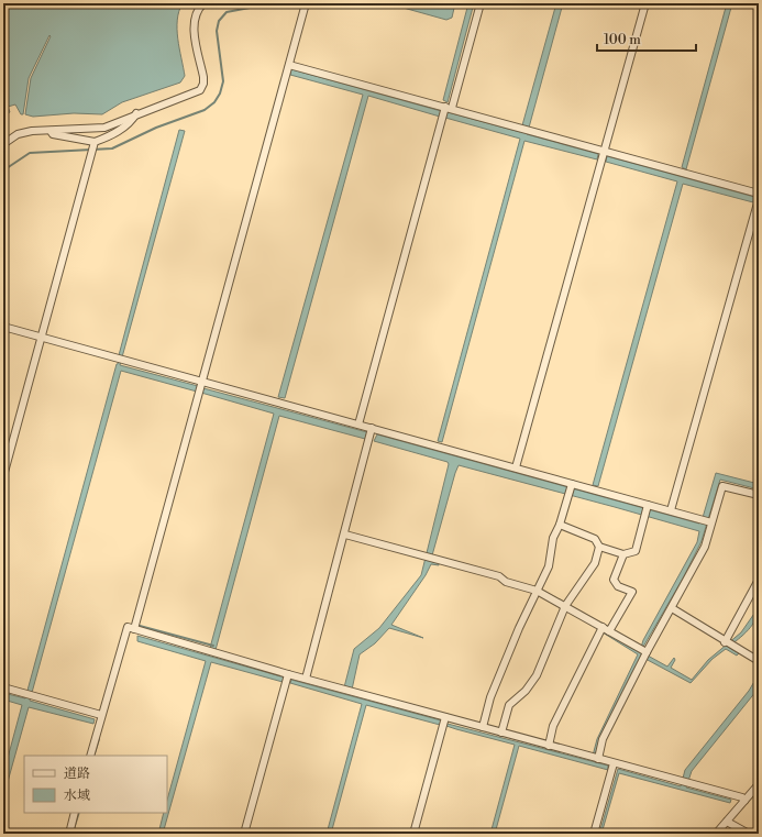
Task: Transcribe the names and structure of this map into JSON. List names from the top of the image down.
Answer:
{
  "legend": ["道路", "水域"],
  "scale_bar": "100 m"
}
